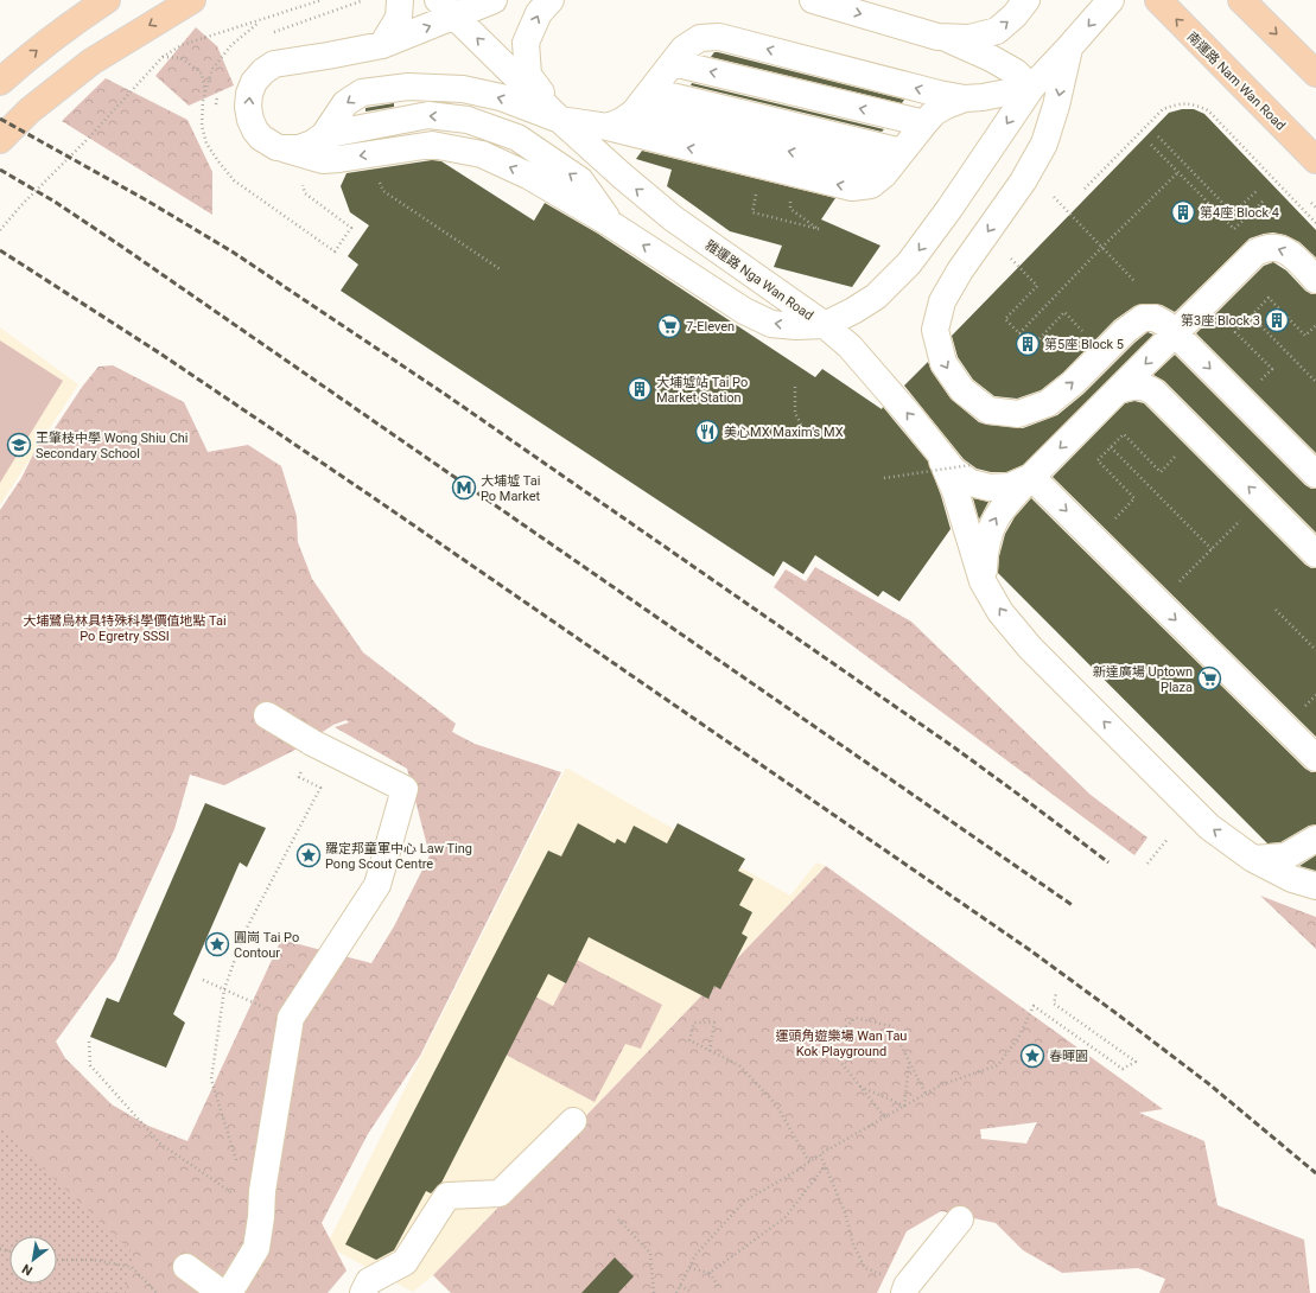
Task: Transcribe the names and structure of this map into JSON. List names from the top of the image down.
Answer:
{
  "streets": {
    "main road": ["南運路 Nam Wan Road"],
    "street": ["雅運路 Nga Wan Road"]
  },
  "parks": ["大埔鷺鳥林具特殊科學價值地點 Tai Po Egretry SSSI", "運頭角遊樂場 Wan Tau Kok Playground"],
  "places": {
    "building": [
      "第4座 Block 4",
      "第3座 Block 3",
      "第5座 Block 5",
      "大埔墟站 Tai Po Market Station"
    ],
    "supermarket": ["7-Eleven", "新達廣場 Uptown Plaza"],
    "restaurant": ["美心MX Maxim's MX"],
    "school or university": ["王肇枝中學 Wong Shiu Chi Secondary School"],
    "metro station": ["大埔墟 Tai Po Market"],
    "place": ["羅定邦童軍中心 Law Ting Pong Scout Centre", "圓崗 Tai Po Contour", "春暉園"]
  },
  "north": "bottom left"
}
